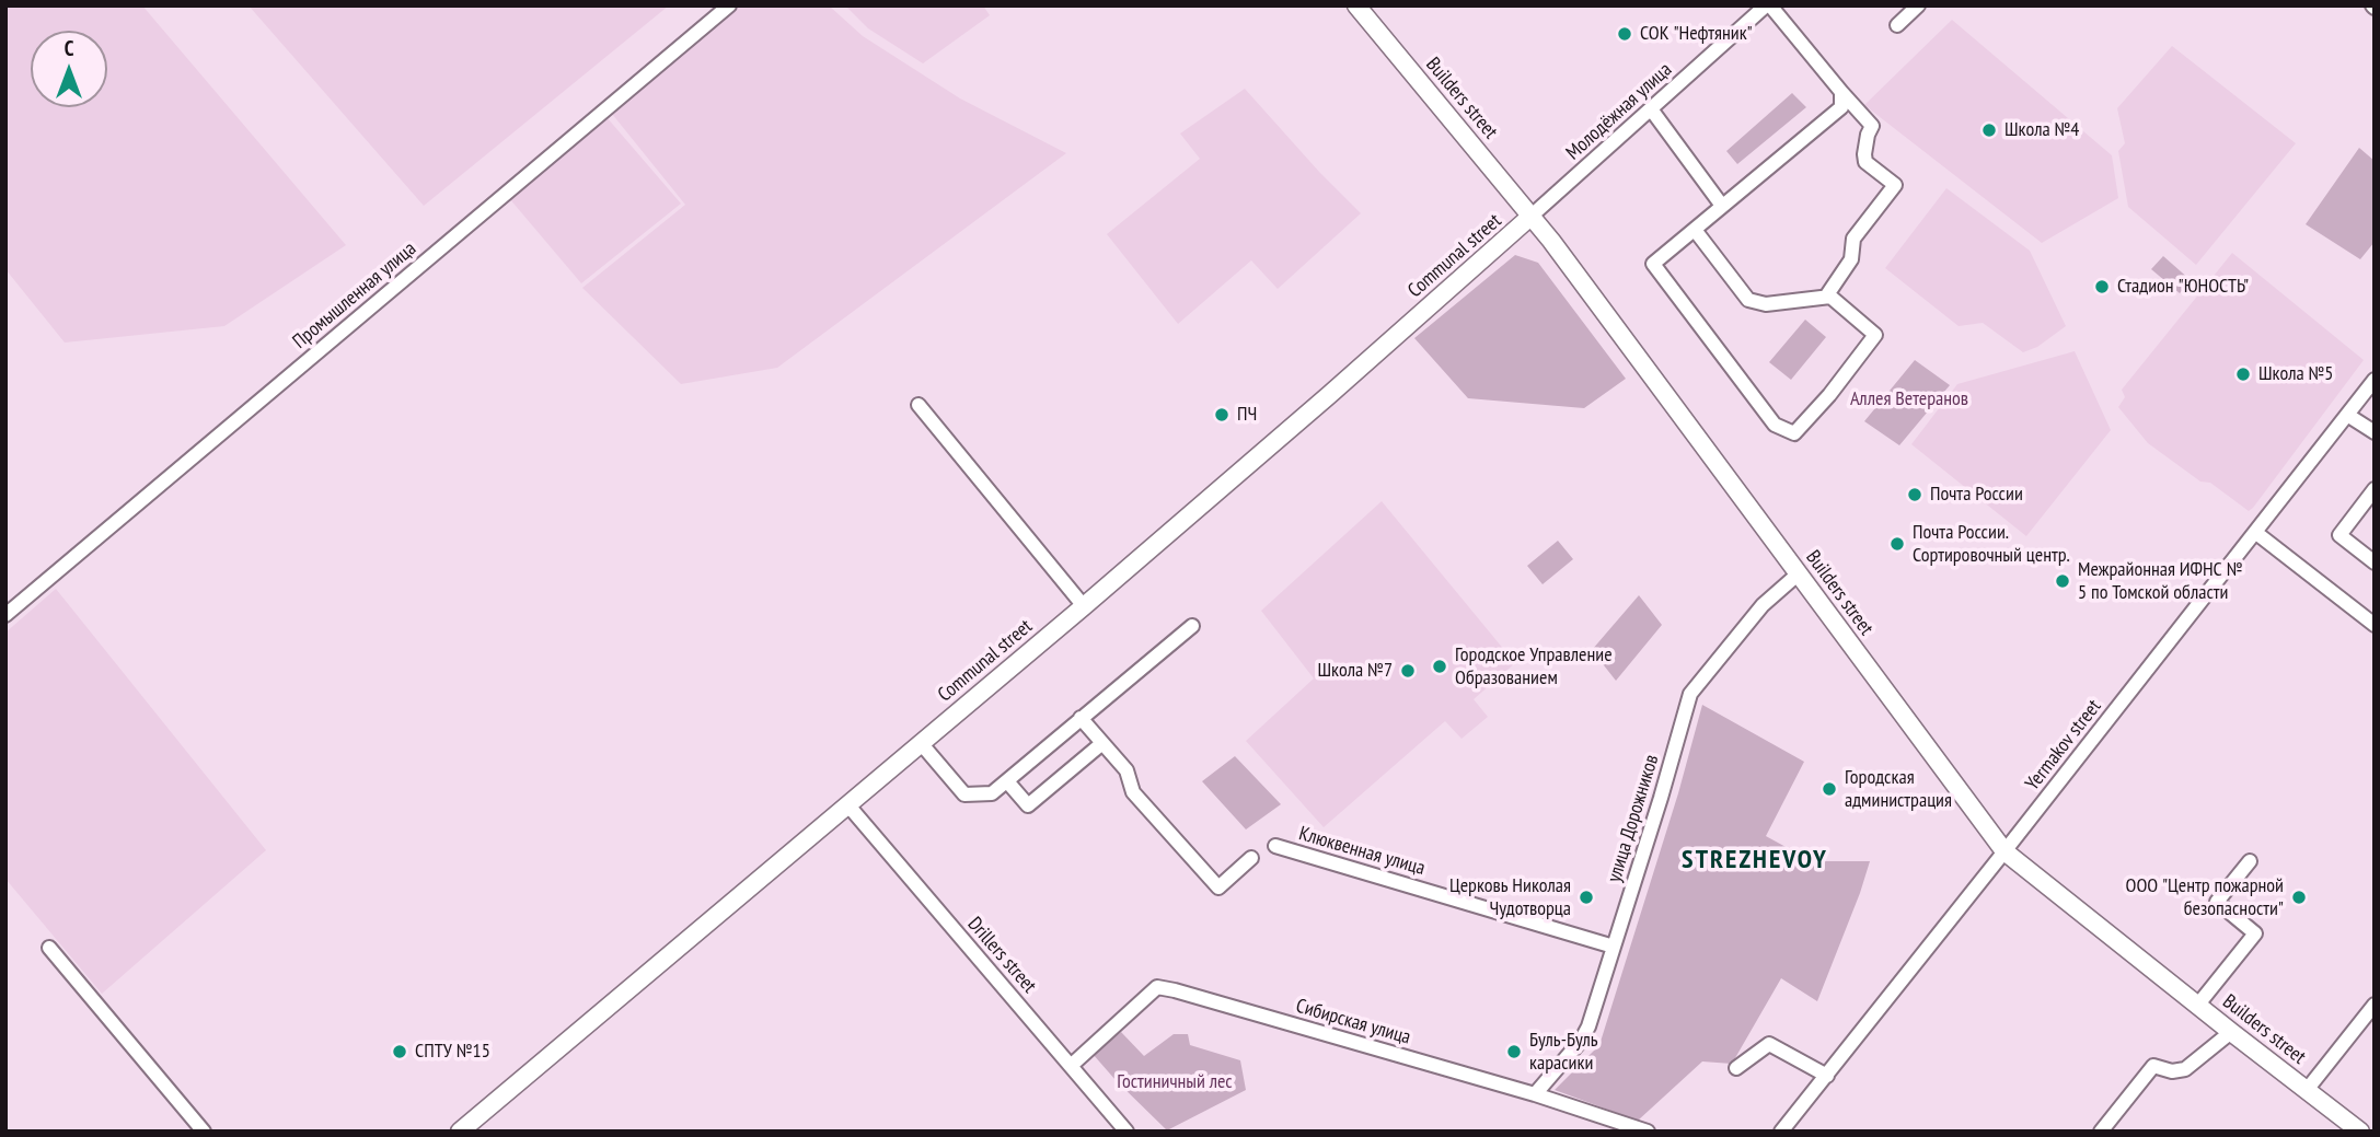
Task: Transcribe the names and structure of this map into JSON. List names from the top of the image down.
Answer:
{
  "streets": {
    "main road": ["Builders street", "Communal street"],
    "street": [
      "Молодёжная улица",
      "Промышленная улица",
      "Yermakov street",
      "улица Дорожников",
      "Клюквенная улица",
      "Drillers street",
      "Сибирская улица"
    ]
  },
  "crossings": [
    ["Builders street", "Молодёжная улица"],
    ["Builders street", "Communal street"],
    ["Builders street", "Yermakov street"],
    ["Builders street", "улица Дорожников"],
    ["Молодёжная улица", "Communal street"],
    ["Communal street", "Drillers street"],
    ["улица Дорожников", "Клюквенная улица"],
    ["улица Дорожников", "Сибирская улица"],
    ["Drillers street", "Сибирская улица"]
  ],
  "districts": ["STREZHEVOY"],
  "parks": ["Аллея Ветеранов", "Гостиничный лес"],
  "places": [
    "СОК \"Нефтяник\"",
    "Школа №4",
    "Стадион \"ЮНОСТЬ\"",
    "Школа №5",
    "ПЧ",
    "Почта России",
    "Почта России. Сортировочный центр.",
    "Межрайонная ИФНС № 5 по Томской области",
    "Городское Управление Образованием",
    "Школа №7",
    "Городская администрация",
    "Церковь Николая Чудотворца",
    "ООО \"Центр пожарной безопасности\"",
    "СПТУ №15",
    "Буль-Буль карасики"
  ],
  "north": "top"
}
